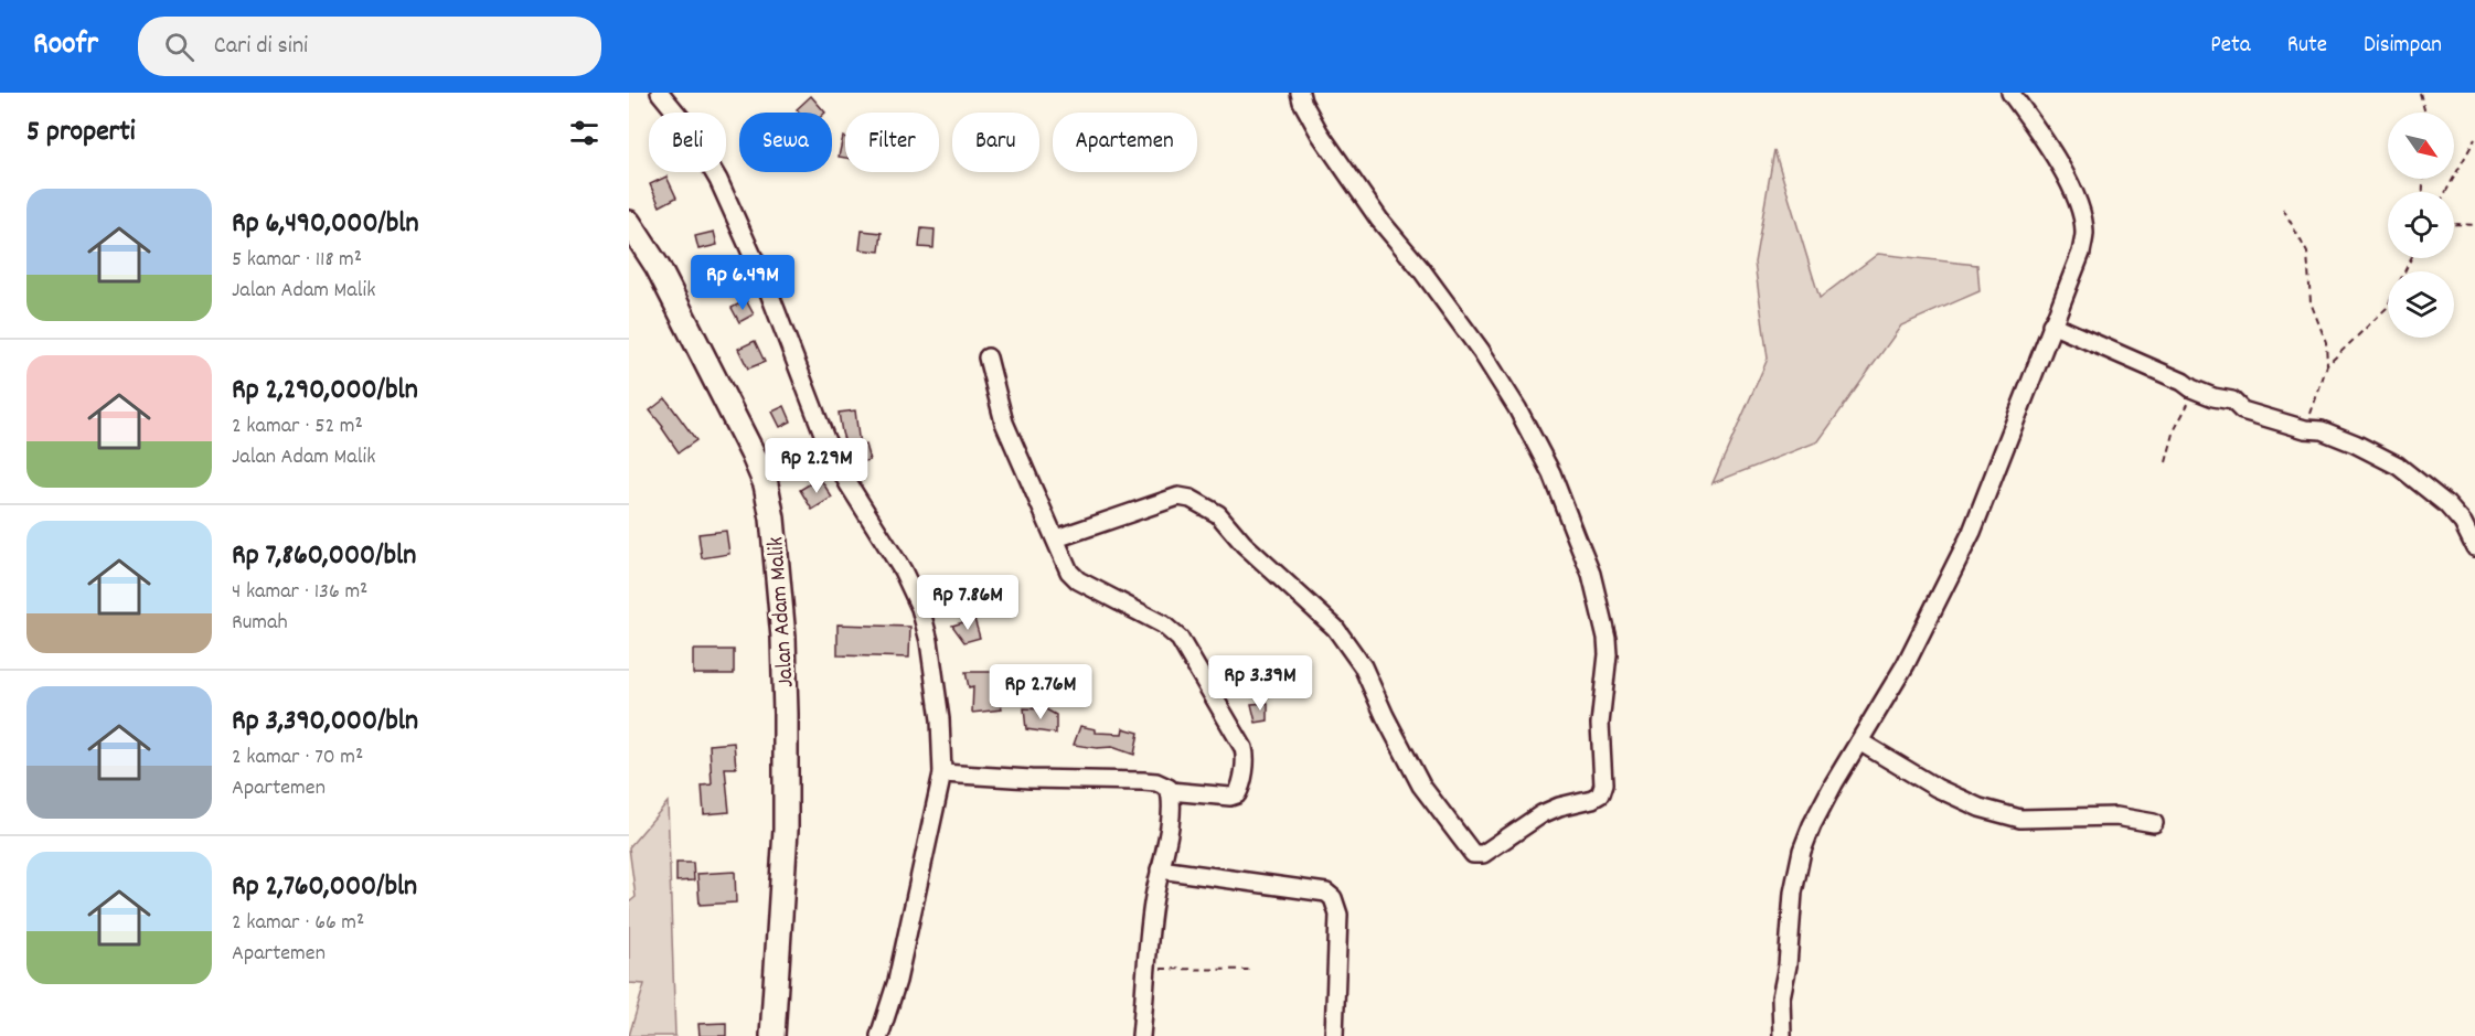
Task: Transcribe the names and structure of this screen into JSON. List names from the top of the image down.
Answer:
{
  "streets": {
    "highway": ["Jalan Adam Malik"]
  },
  "north": "bottom right",
  "page": {
    "header": "Roofr",
    "search": "Cari di sini",
    "nav": ["Peta", "Rute", "Disimpan"],
    "heading": "5 properti",
    "chip": [
      "Beli",
      "Sewa",
      "Filter",
      "Baru",
      "Apartemen"
    ],
    "list": [
      {
        "name": "Rp 6,490,000/bln",
        "note": "5 kamar · 118 m² · Jalan Adam Malik"
      },
      {
        "name": "Rp 2,290,000/bln",
        "note": "2 kamar · 52 m² · Jalan Adam Malik"
      },
      {
        "name": "Rp 7,860,000/bln",
        "note": "4 kamar · 136 m² · Rumah"
      },
      {
        "name": "Rp 3,390,000/bln",
        "note": "2 kamar · 70 m² · Apartemen"
      },
      {
        "name": "Rp 2,760,000/bln",
        "note": "2 kamar · 66 m² · Apartemen"
      }
    ],
    "price": [
      "Rp 6.49M",
      "Rp 2.29M",
      "Rp 7.86M",
      "Rp 3.39M",
      "Rp 2.76M"
    ]
  }
}
